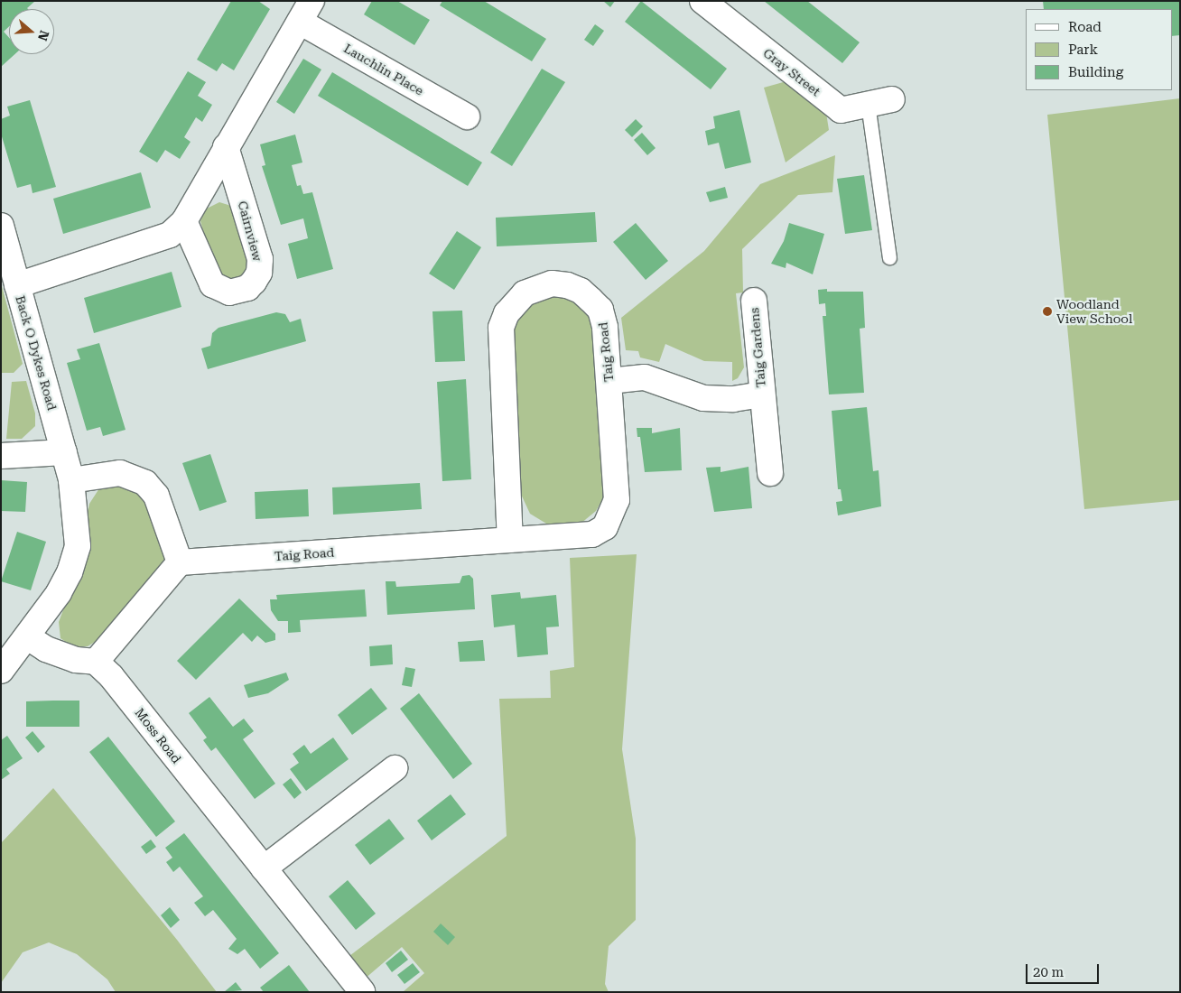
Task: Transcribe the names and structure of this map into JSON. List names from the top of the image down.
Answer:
{
  "streets": {
    "street": [
      "Lauchlin Place",
      "Gray Street",
      "Cairnview",
      "Taig Gardens",
      "Taig Road",
      "Back O Dykes Road",
      "Moss Road"
    ]
  },
  "crossings": [
    ["Taig Gardens", "Taig Road"]
  ],
  "places": ["Woodland View School"],
  "legend": ["Road", "Park", "Building"],
  "scale_bar": "20 m",
  "north": "right"
}
